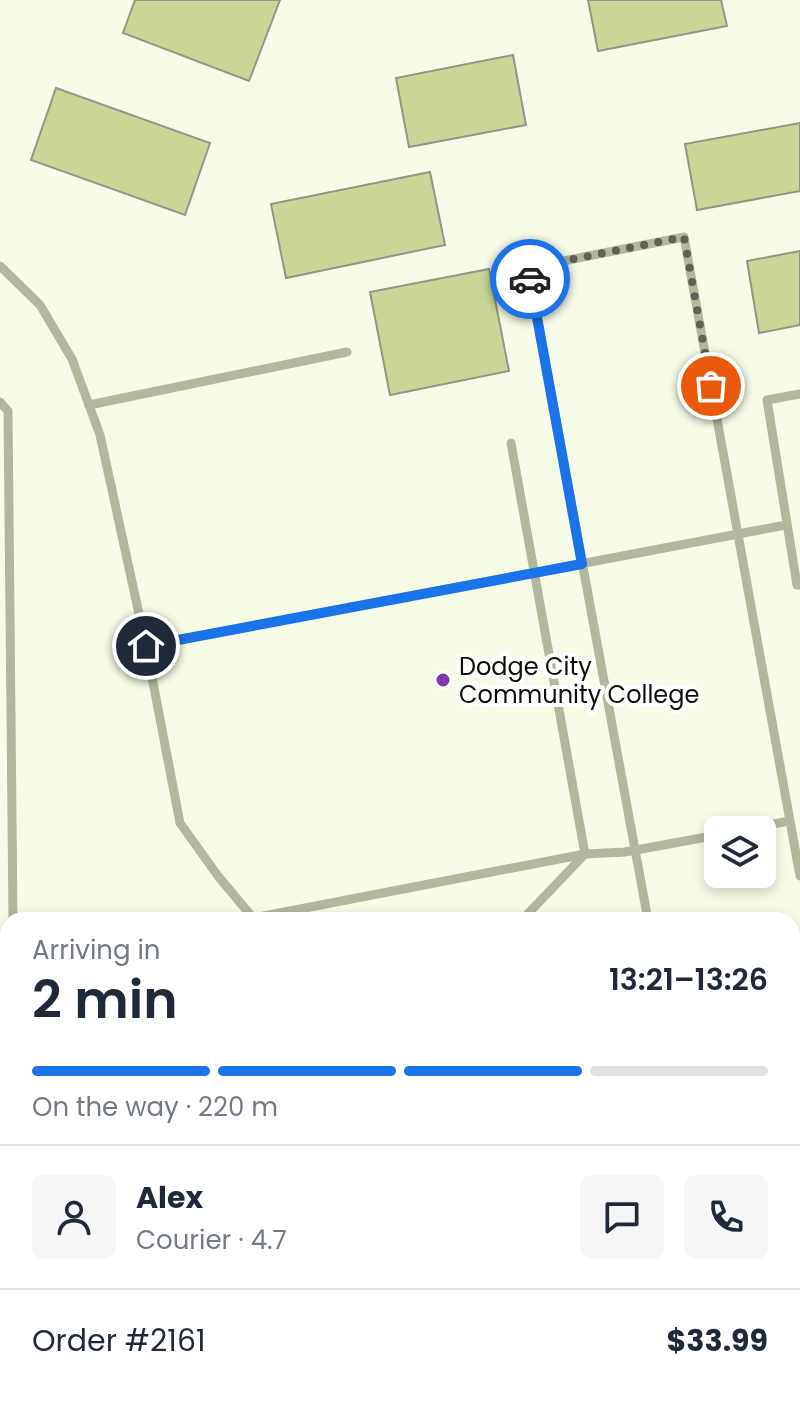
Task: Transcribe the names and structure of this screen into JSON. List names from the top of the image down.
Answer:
{
  "places": ["Dodge City Community College"],
  "page": {
    "heading": ["2 min", "Arriving in", "13:21–13:26"],
    "panel": [
      "Alex",
      "Courier · 4.7",
      "Order #2161",
      "$33.99"
    ],
    "bar": "On the way · 220 m"
  }
}
